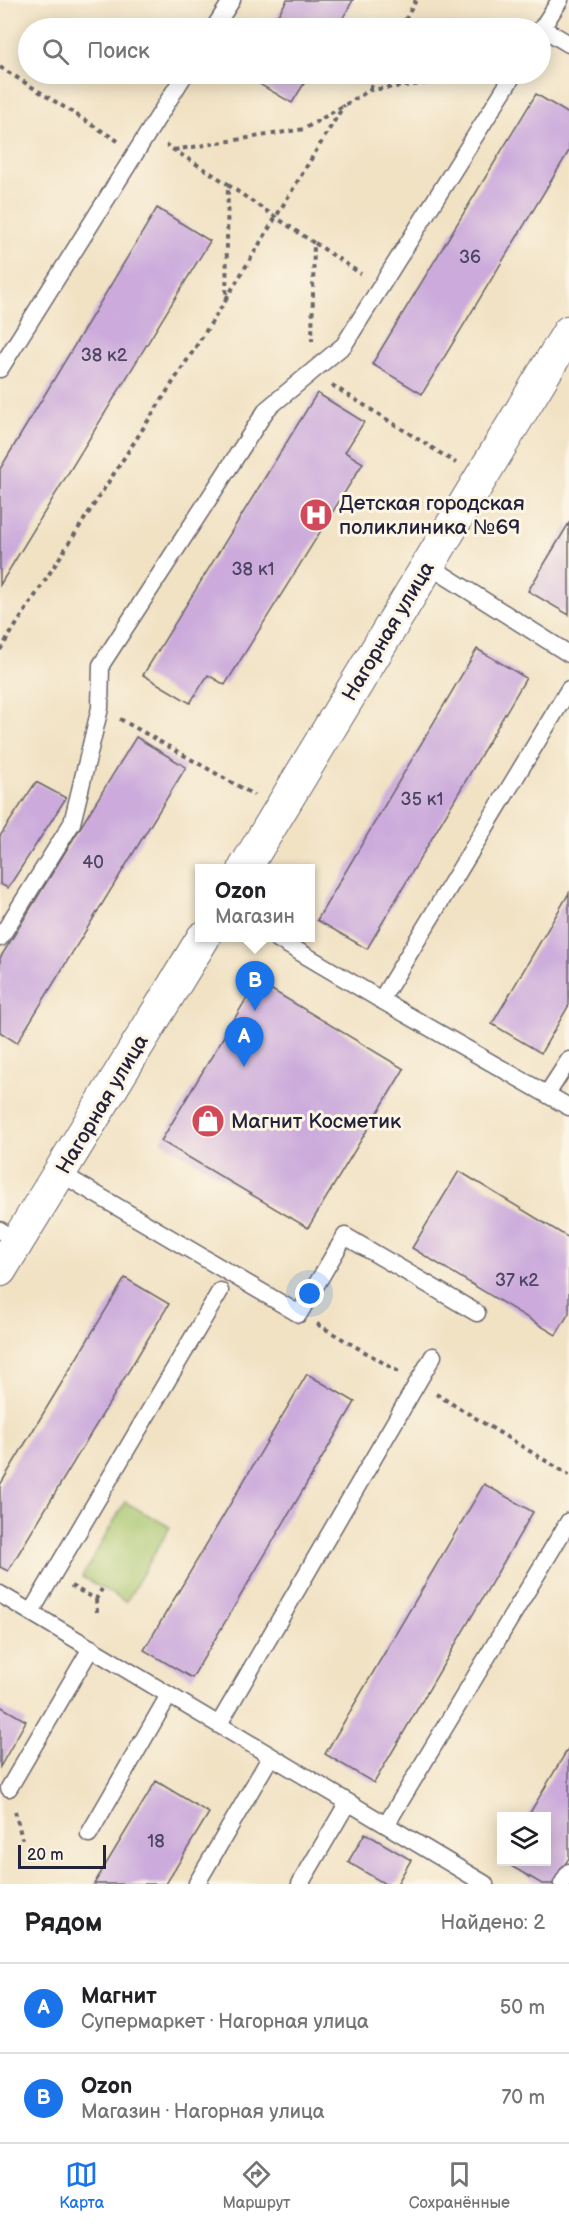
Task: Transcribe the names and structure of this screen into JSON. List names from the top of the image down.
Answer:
{
  "streets": {
    "street": ["Нагорная улица"]
  },
  "places": {
    "hospital": ["Детская городская поликлиника №69"],
    "shop": ["Магнит Косметик"]
  },
  "house_numbers": [
    "36",
    "38 к2",
    "38 к1",
    "35 к1",
    "40",
    "37 к2",
    "18"
  ],
  "scale_bar": "20 m",
  "page": {
    "search": "Поиск",
    "popup": ["Ozon", "Магазин"],
    "pins": ["B", "A"],
    "scale": "20 m",
    "heading": ["Рядом", "Найдено: 2"],
    "list": [
      {
        "mark": "A",
        "name": "Магнит",
        "note": "Супермаркет · Нагорная улица",
        "value": "50 m"
      },
      {
        "mark": "B",
        "name": "Ozon",
        "note": "Магазин · Нагорная улица",
        "value": "70 m"
      }
    ],
    "nav": ["Карта", "Маршрут", "Сохранённые"]
  }
}
